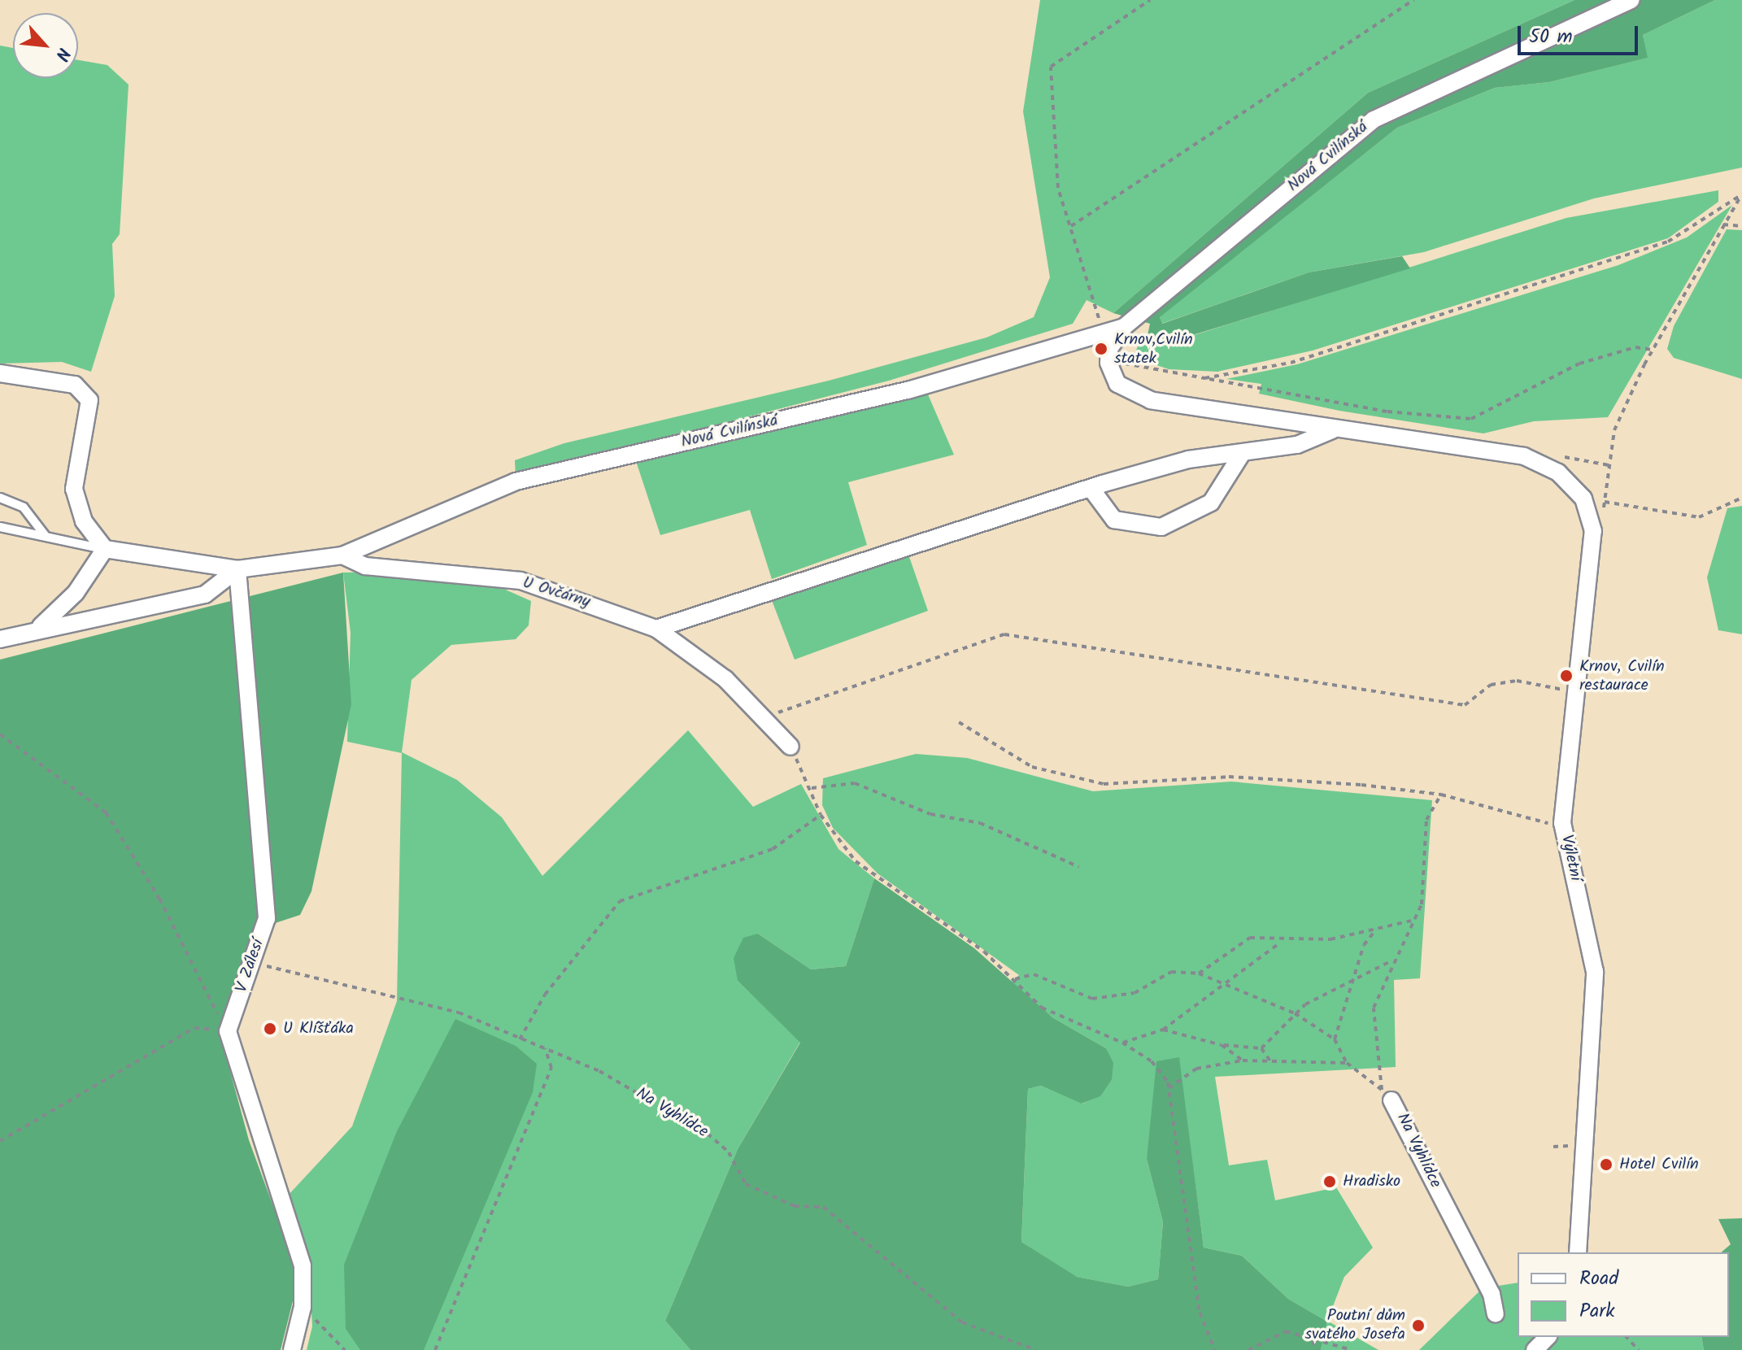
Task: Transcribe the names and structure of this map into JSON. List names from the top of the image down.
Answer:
{
  "streets": {
    "street": [
      "Nová Cvilínská",
      "U Ovčárny",
      "Výletní",
      "V Zálesí",
      "Na Vyhlídce"
    ]
  },
  "crossings": [
    ["Nová Cvilínská", "U Ovčárny"],
    ["U Ovčárny", "V Zálesí"],
    ["V Zálesí", "Na Vyhlídce"]
  ],
  "places": [
    "Krnov,Cvilín statek",
    "Krnov, Cvilín restaurace",
    "U Klíšťáka",
    "Hotel Cvilín",
    "Hradisko",
    "Poutní dům svatého Josefa"
  ],
  "legend": ["Road", "Park"],
  "scale_bar": "50 m",
  "north": "bottom right"
}
